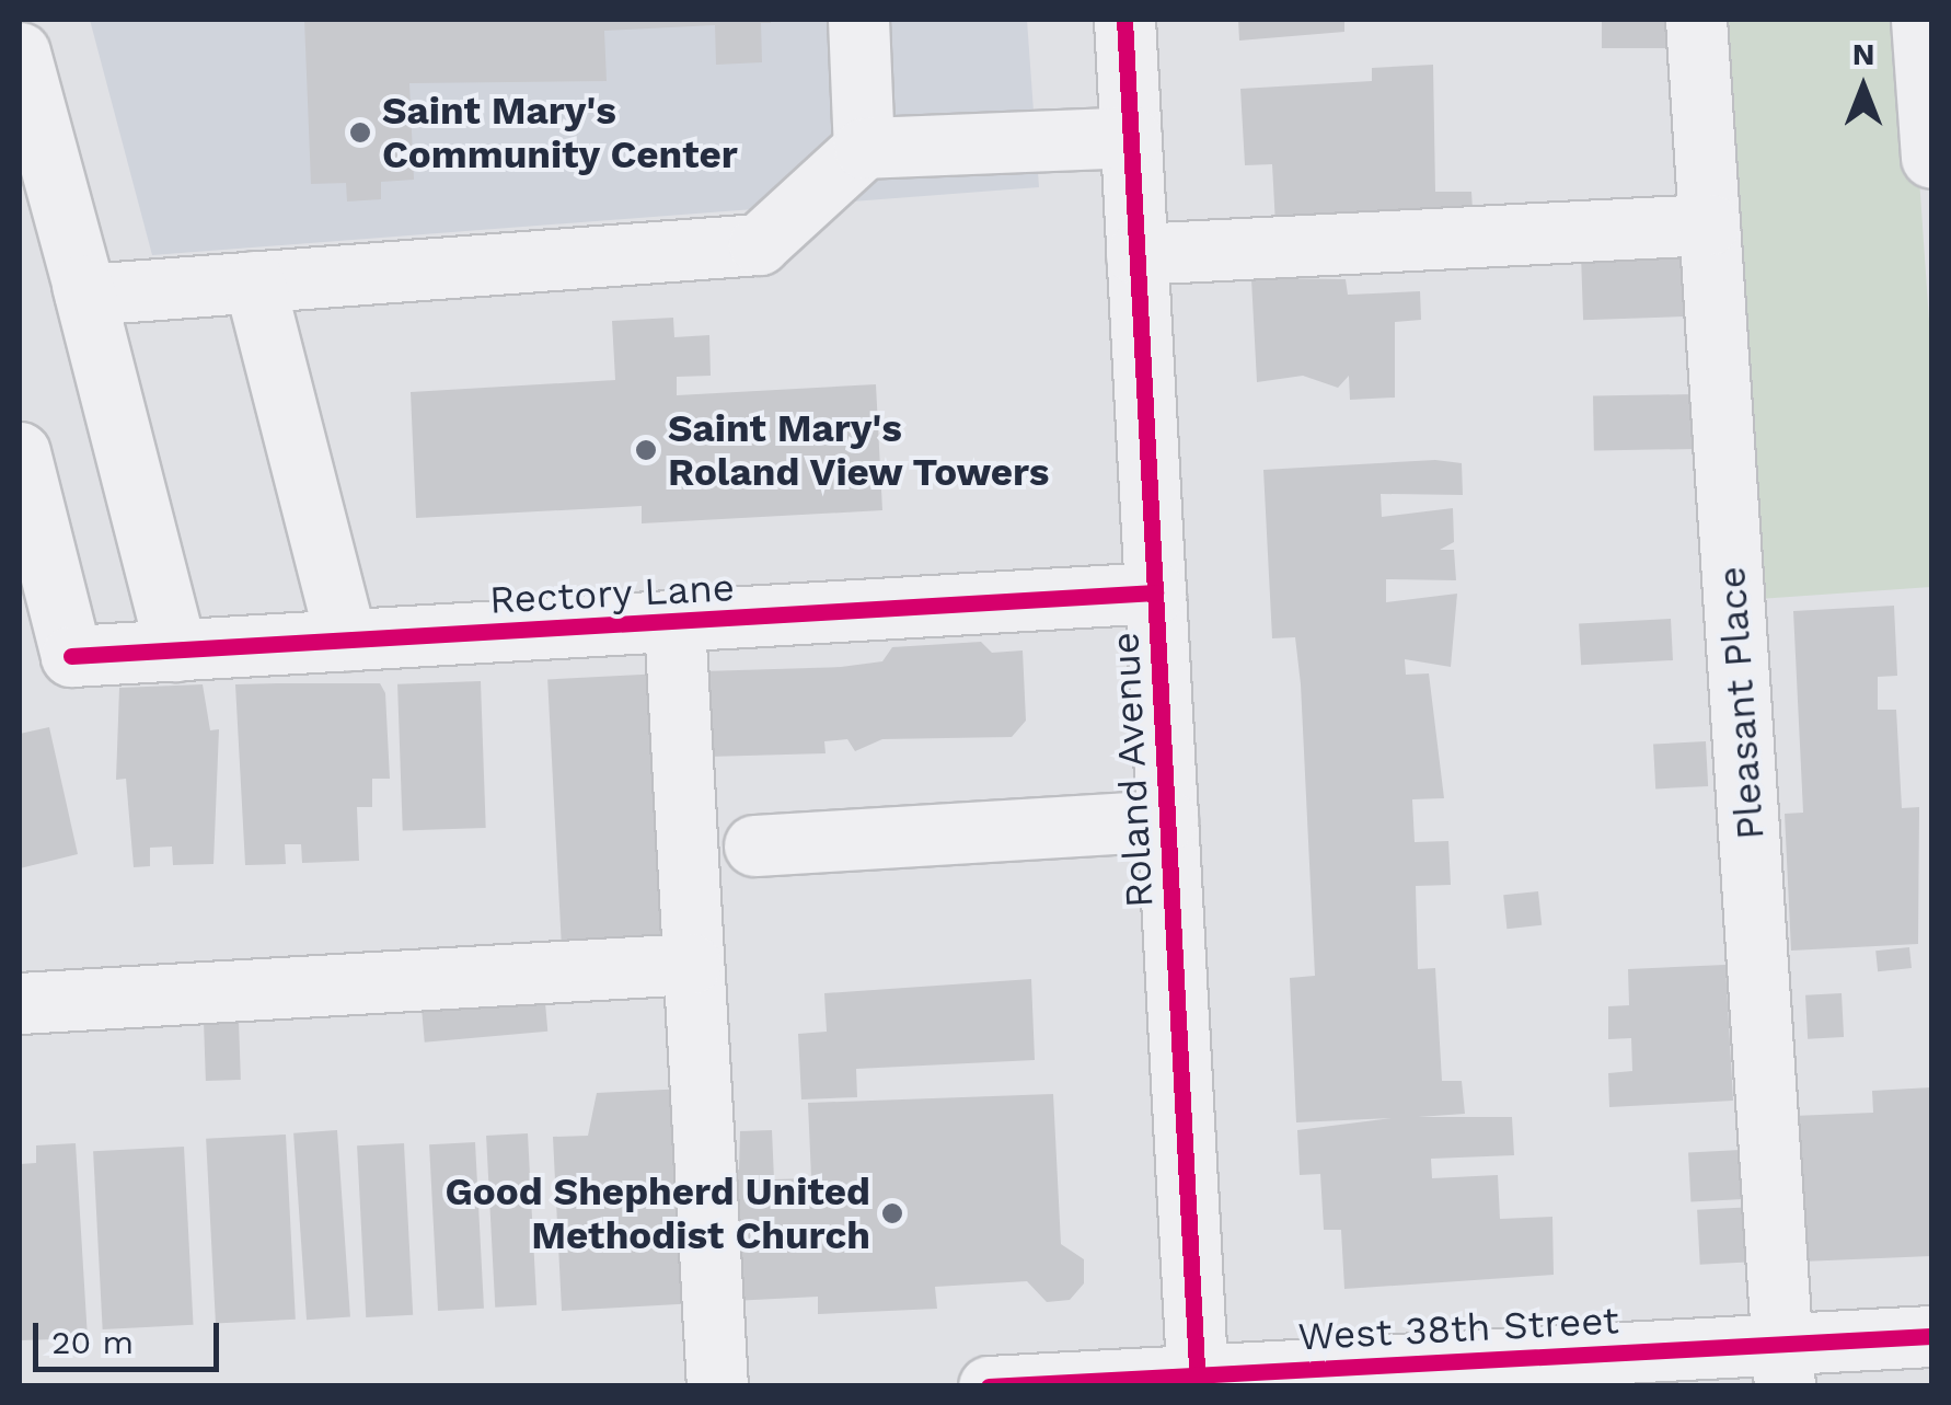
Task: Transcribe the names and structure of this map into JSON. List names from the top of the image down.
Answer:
{
  "streets": {
    "street": [
      "Rectory Lane",
      "Pleasant Place",
      "Roland Avenue",
      "West 38th Street"
    ]
  },
  "crossings": [
    ["Rectory Lane", "Roland Avenue"],
    ["Pleasant Place", "West 38th Street"],
    ["Roland Avenue", "West 38th Street"]
  ],
  "places": ["Saint Mary's Community Center", "Saint Mary's Roland View Towers", "Good Shepherd United Methodist Church"],
  "scale_bar": "20 m",
  "north": "top"
}
